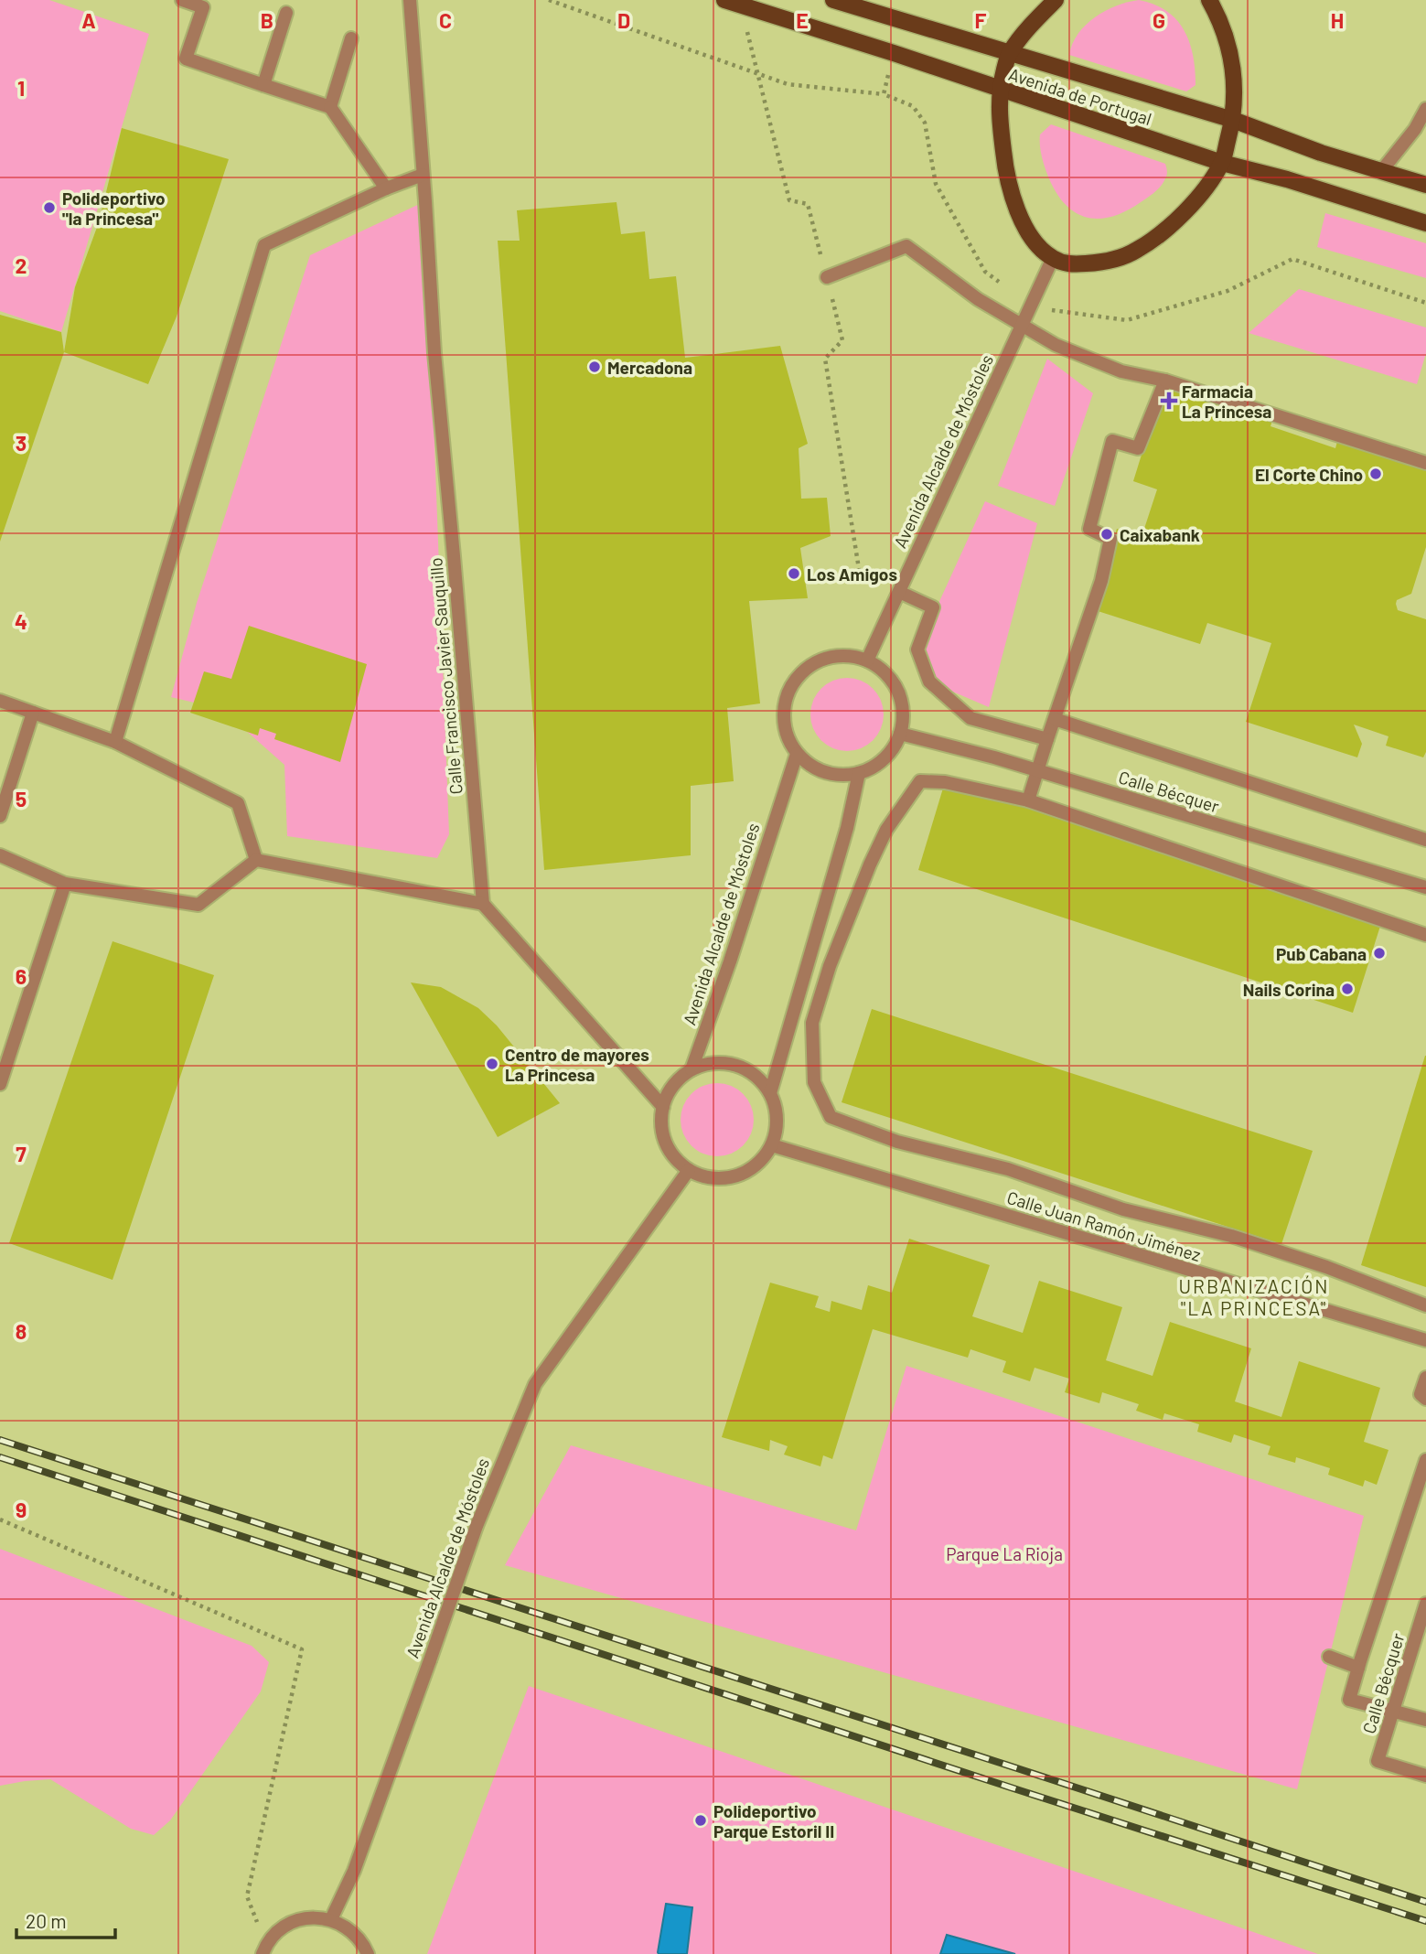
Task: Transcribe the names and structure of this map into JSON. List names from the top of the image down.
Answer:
{
  "streets": {
    "main road": ["Avenida de Portugal"],
    "street": [
      "Avenida Alcalde de Móstoles",
      "Calle Francisco Javier Sauquillo",
      "Calle Bécquer",
      "Calle Juan Ramón Jiménez"
    ]
  },
  "crossings": [
    ["Avenida Alcalde de Móstoles", "Calle Bécquer"],
    ["Avenida Alcalde de Móstoles", "Calle Juan Ramón Jiménez"]
  ],
  "districts": ["URBANIZACIÓN \"LA PRINCESA\""],
  "parks": ["Parque La Rioja"],
  "places": {
    "other": [
      "Polideportivo \"la Princesa\"",
      "Mercadona",
      "El Corte Chino",
      "Caixabank",
      "Los Amigos",
      "Pub Cabana",
      "Nails Corina",
      "Centro de mayores La Princesa",
      "Polideportivo Parque Estoril II"
    ],
    "health": ["Farmacia La Princesa"]
  },
  "scale_bar": "20 m",
  "grid": {
    "columns": [
      "A",
      "B",
      "C",
      "D",
      "E",
      "F",
      "G",
      "H"
    ],
    "rows": [
      "1",
      "2",
      "3",
      "4",
      "5",
      "6",
      "7",
      "8",
      "9"
    ]
  }
}
